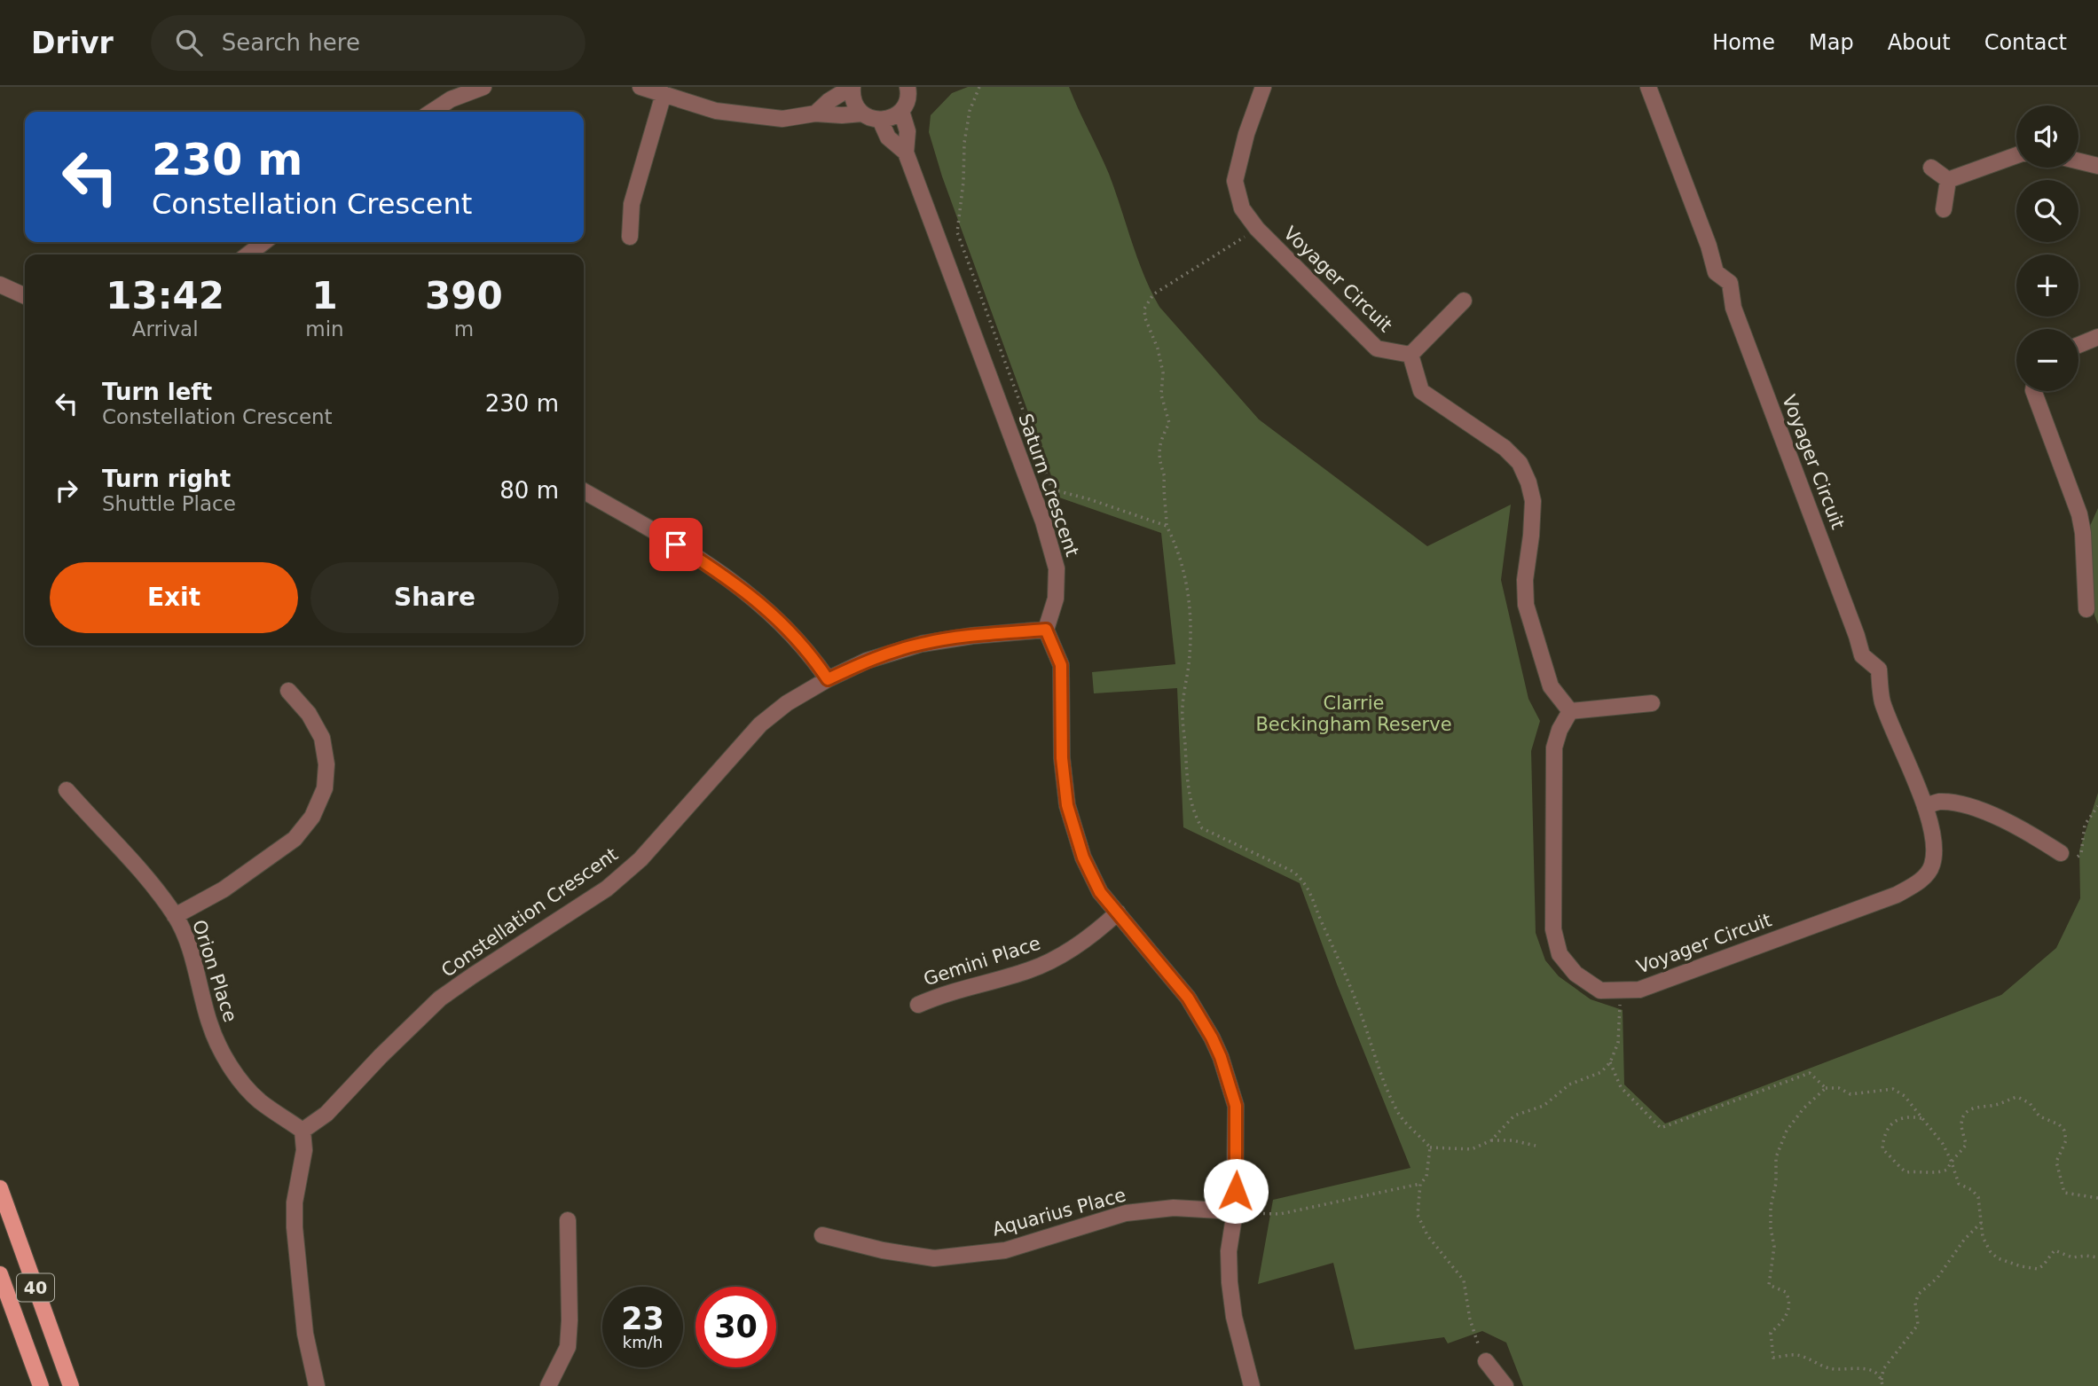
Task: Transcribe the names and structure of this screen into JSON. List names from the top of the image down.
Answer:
{
  "streets": {
    "main road": ["40"],
    "street": [
      "Voyager Circuit",
      "Saturn Crescent",
      "Constellation Crescent",
      "Gemini Place",
      "Orion Place",
      "Aquarius Place"
    ]
  },
  "crossings": [
    ["Saturn Crescent", "Constellation Crescent"],
    ["Constellation Crescent", "Orion Place"]
  ],
  "parks": ["Clarrie Beckingham Reserve"],
  "page": {
    "header": "Drivr",
    "search": "Search here",
    "nav": [
      "Home",
      "Map",
      "About",
      "Contact"
    ],
    "map_buttons": ["+", "−"],
    "turn": ["230 m", "Constellation Crescent"],
    "eta": [
      "13:42",
      "Arrival",
      "1",
      "min",
      "390",
      "m"
    ],
    "list": [
      {
        "name": "Turn left",
        "note": "Constellation Crescent",
        "value": "230 m"
      },
      {
        "name": "Turn right",
        "note": "Shuttle Place",
        "value": "80 m"
      }
    ],
    "buttons": ["Exit", "Share"],
    "speed": "23 km/h",
    "limit": "30"
  }
}
